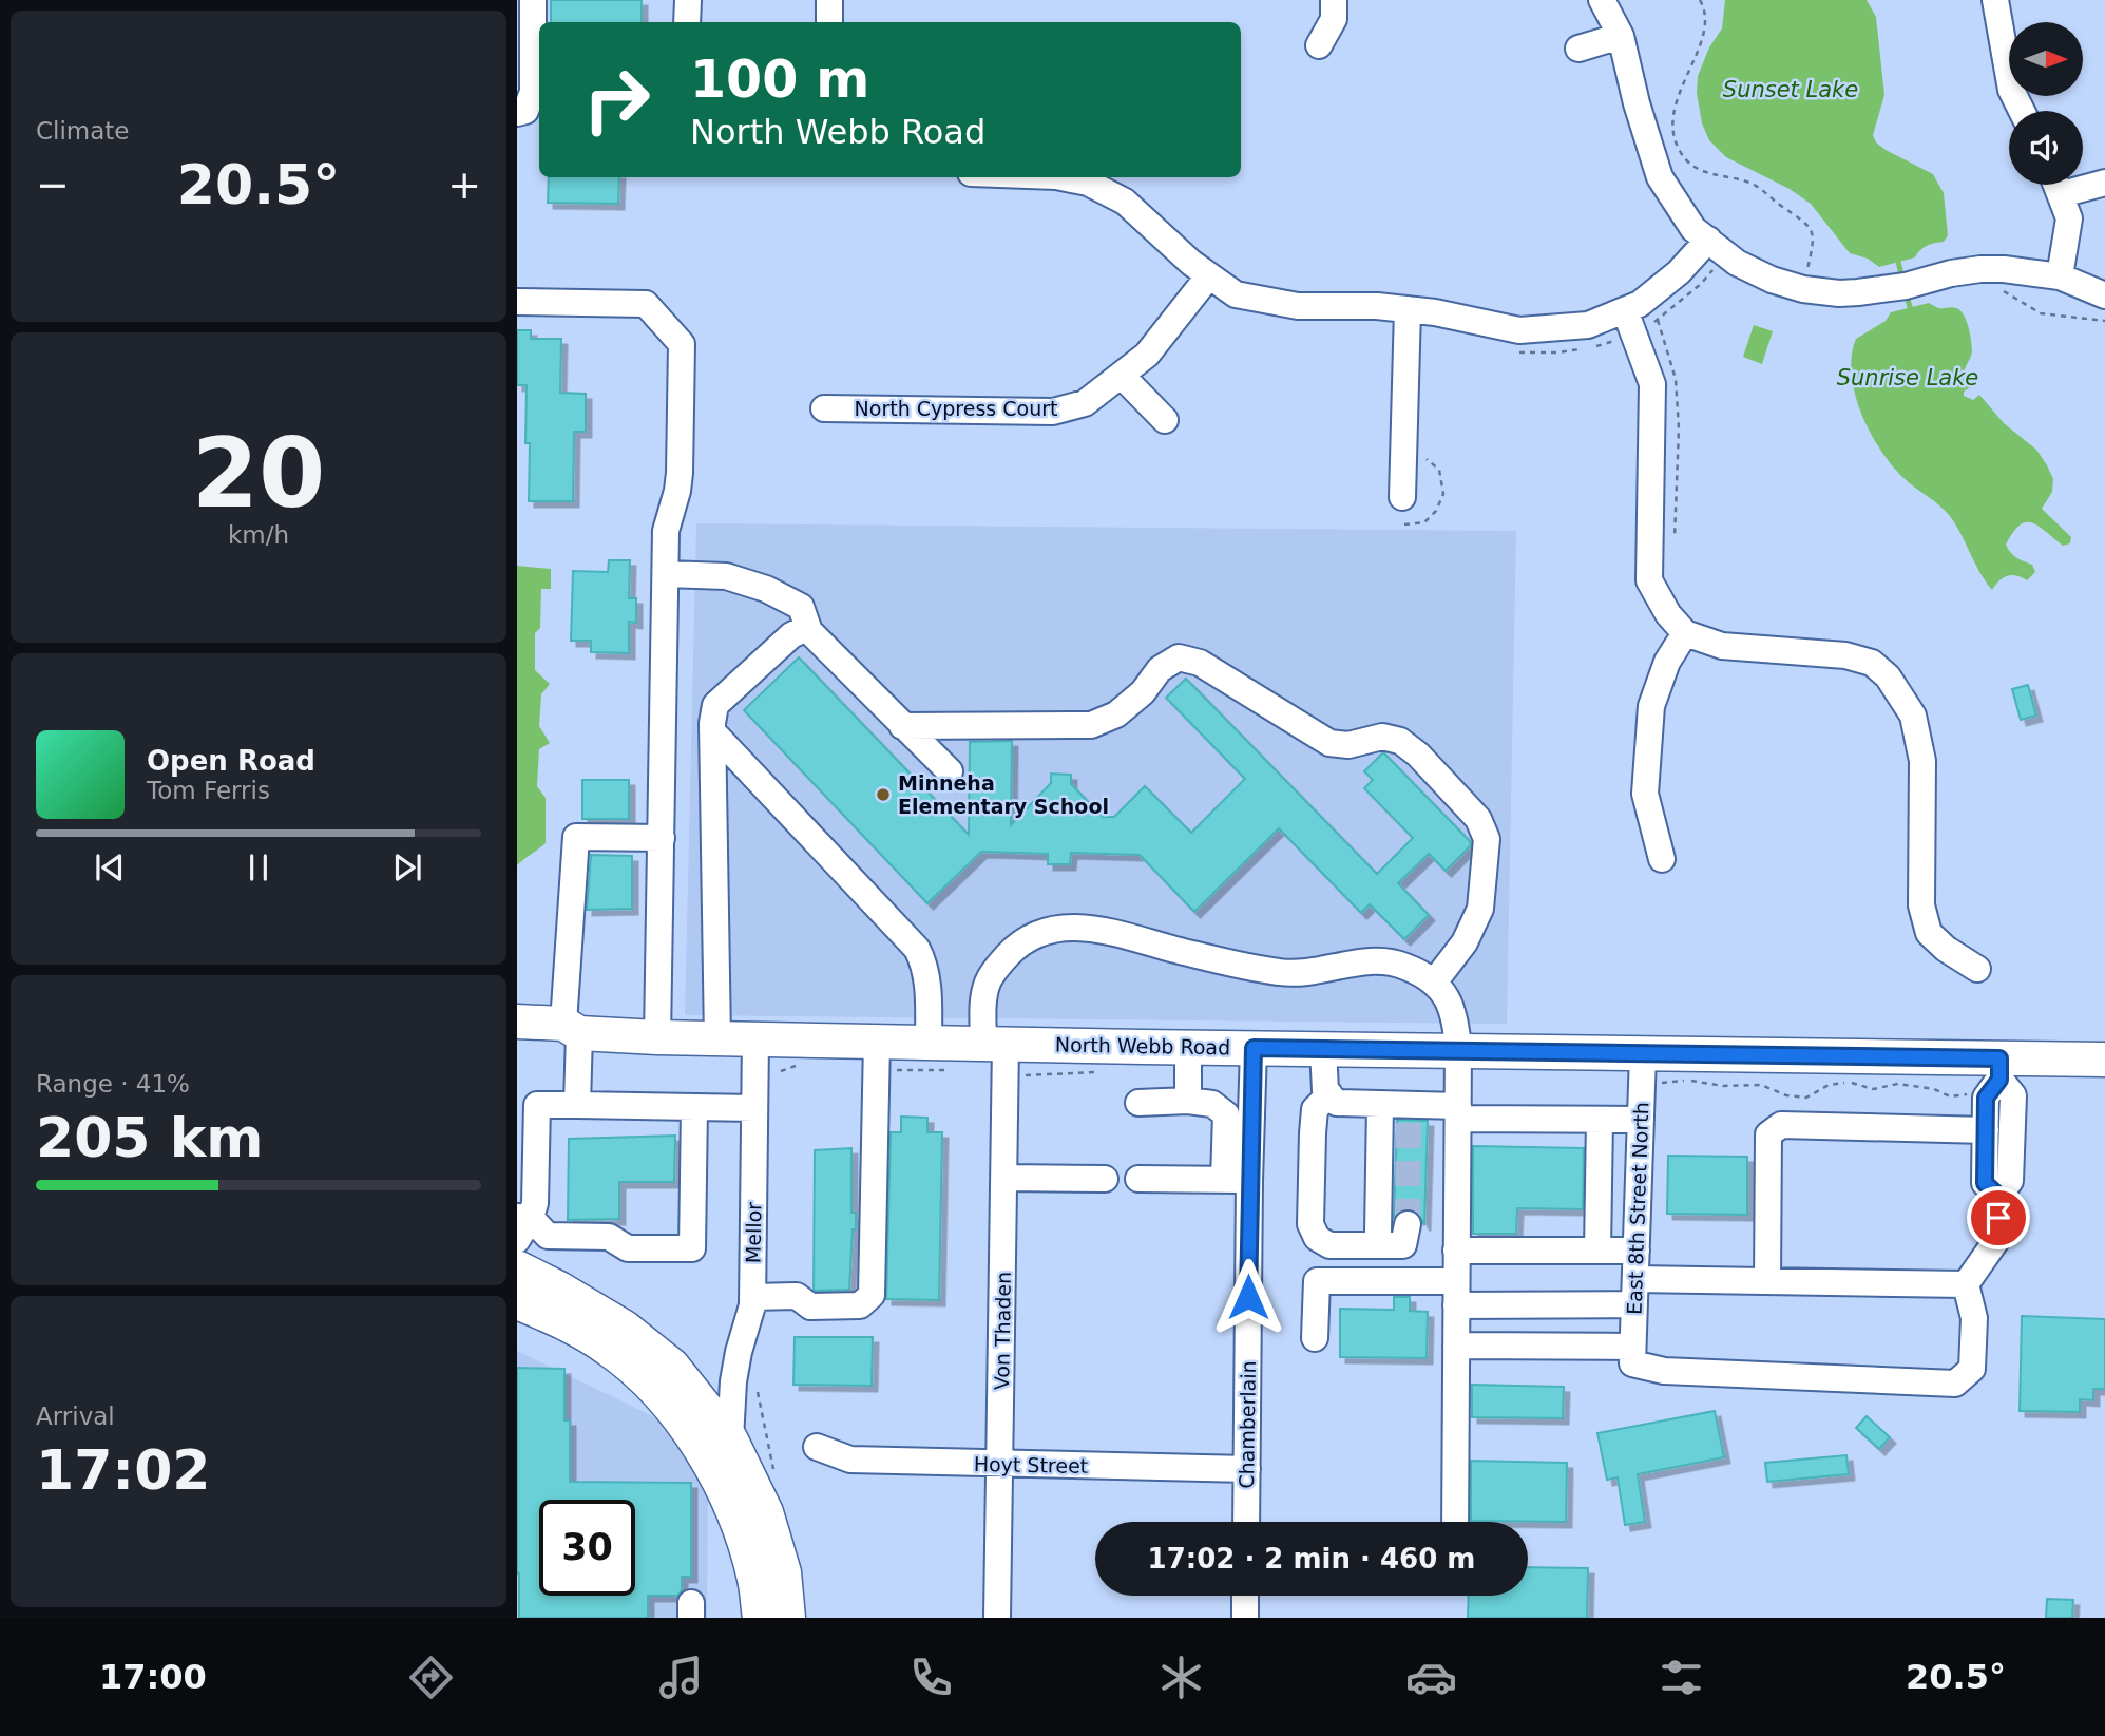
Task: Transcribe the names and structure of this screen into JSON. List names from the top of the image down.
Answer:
{
  "streets": {
    "main road": ["North Webb Road"],
    "street": [
      "North Cypress Court",
      "East 8th Street North",
      "Mellor",
      "Von Thaden",
      "Chamberlain",
      "Hoyt Street"
    ]
  },
  "crossings": [
    ["North Webb Road", "East 8th Street North"],
    ["North Webb Road", "Mellor"],
    ["North Webb Road", "Von Thaden"],
    ["North Webb Road", "Chamberlain"],
    ["Von Thaden", "Hoyt Street"],
    ["Chamberlain", "Hoyt Street"]
  ],
  "water": ["Sunset Lake", "Sunrise Lake"],
  "places": ["Minneha Elementary School"],
  "north": "right",
  "page": {
    "tile": [
      "Climate",
      ["20", "km/h"],
      ["Range · 41%", "205 km"],
      ["Arrival", "17:02"]
    ],
    "turn": ["100 m", "North Webb Road"],
    "heat": ["−", "20.5°", "+"],
    "song": ["Open Road", "Tom Ferris"],
    "limit": "30",
    "trip": "17:02 · 2 min · 460 m",
    "tabs": ["17:00", "20.5°"]
  }
}
